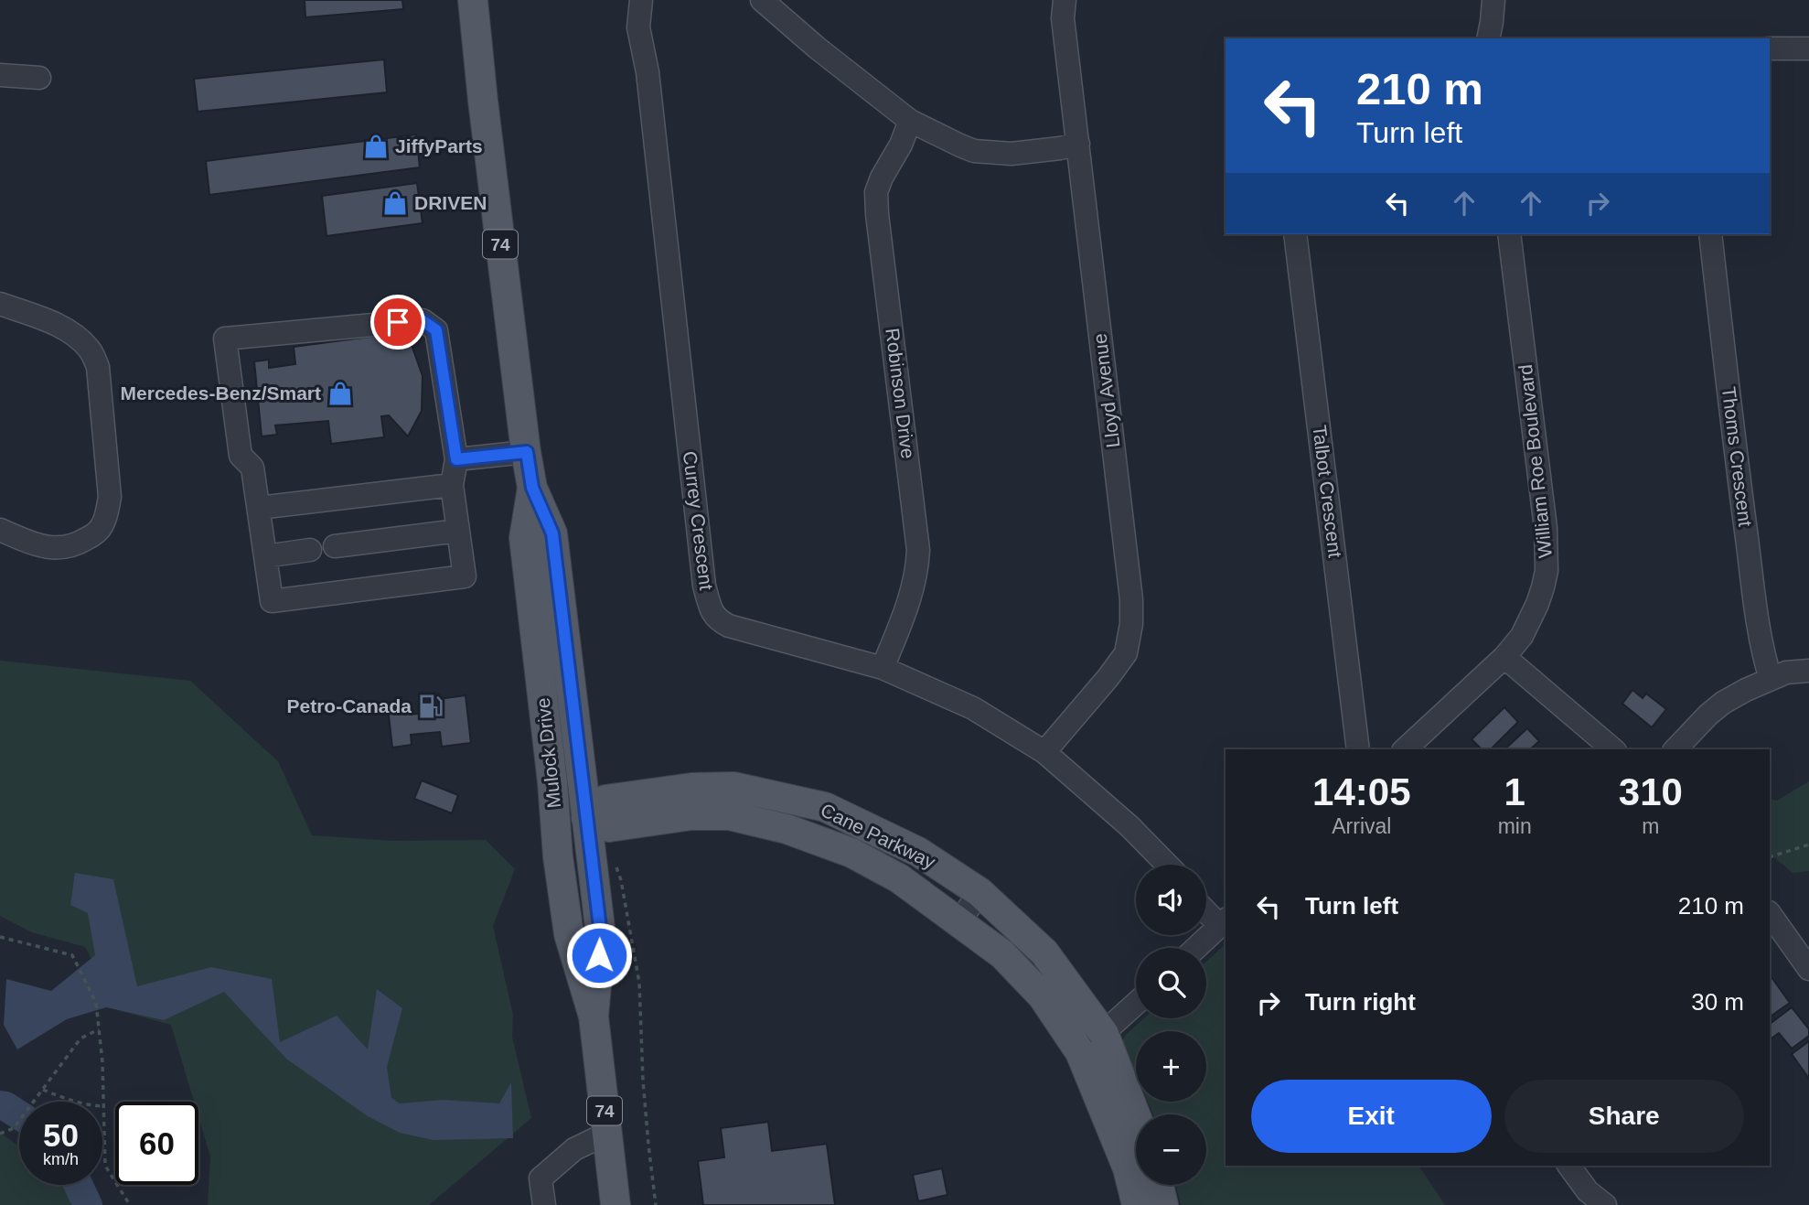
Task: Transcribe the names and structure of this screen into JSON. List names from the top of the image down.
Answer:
{
  "streets": {
    "main road": ["74", "Mulock Drive", "Cane Parkway"],
    "street": [
      "Lloyd Avenue",
      "Robinson Drive",
      "Thoms Crescent",
      "William Roe Boulevard",
      "Talbot Crescent",
      "Currey Crescent"
    ]
  },
  "crossings": [
    ["Lloyd Avenue", "Currey Crescent"],
    ["Robinson Drive", "Currey Crescent"],
    ["Mulock Drive", "Cane Parkway"]
  ],
  "places": {
    "shop": ["JiffyParts", "DRIVEN", "Mercedes-Benz/Smart"],
    "fuel station": ["Petro-Canada"]
  },
  "page": {
    "turn": ["210 m", "Turn left"],
    "eta": [
      "14:05",
      "Arrival",
      "1",
      "min",
      "310",
      "m"
    ],
    "list": [
      {
        "name": "Turn left",
        "value": "210 m"
      },
      {
        "name": "Turn right",
        "value": "30 m"
      }
    ],
    "map_buttons": ["+", "−"],
    "buttons": ["Exit", "Share"],
    "speed": "50 km/h",
    "limit": "60"
  }
}
